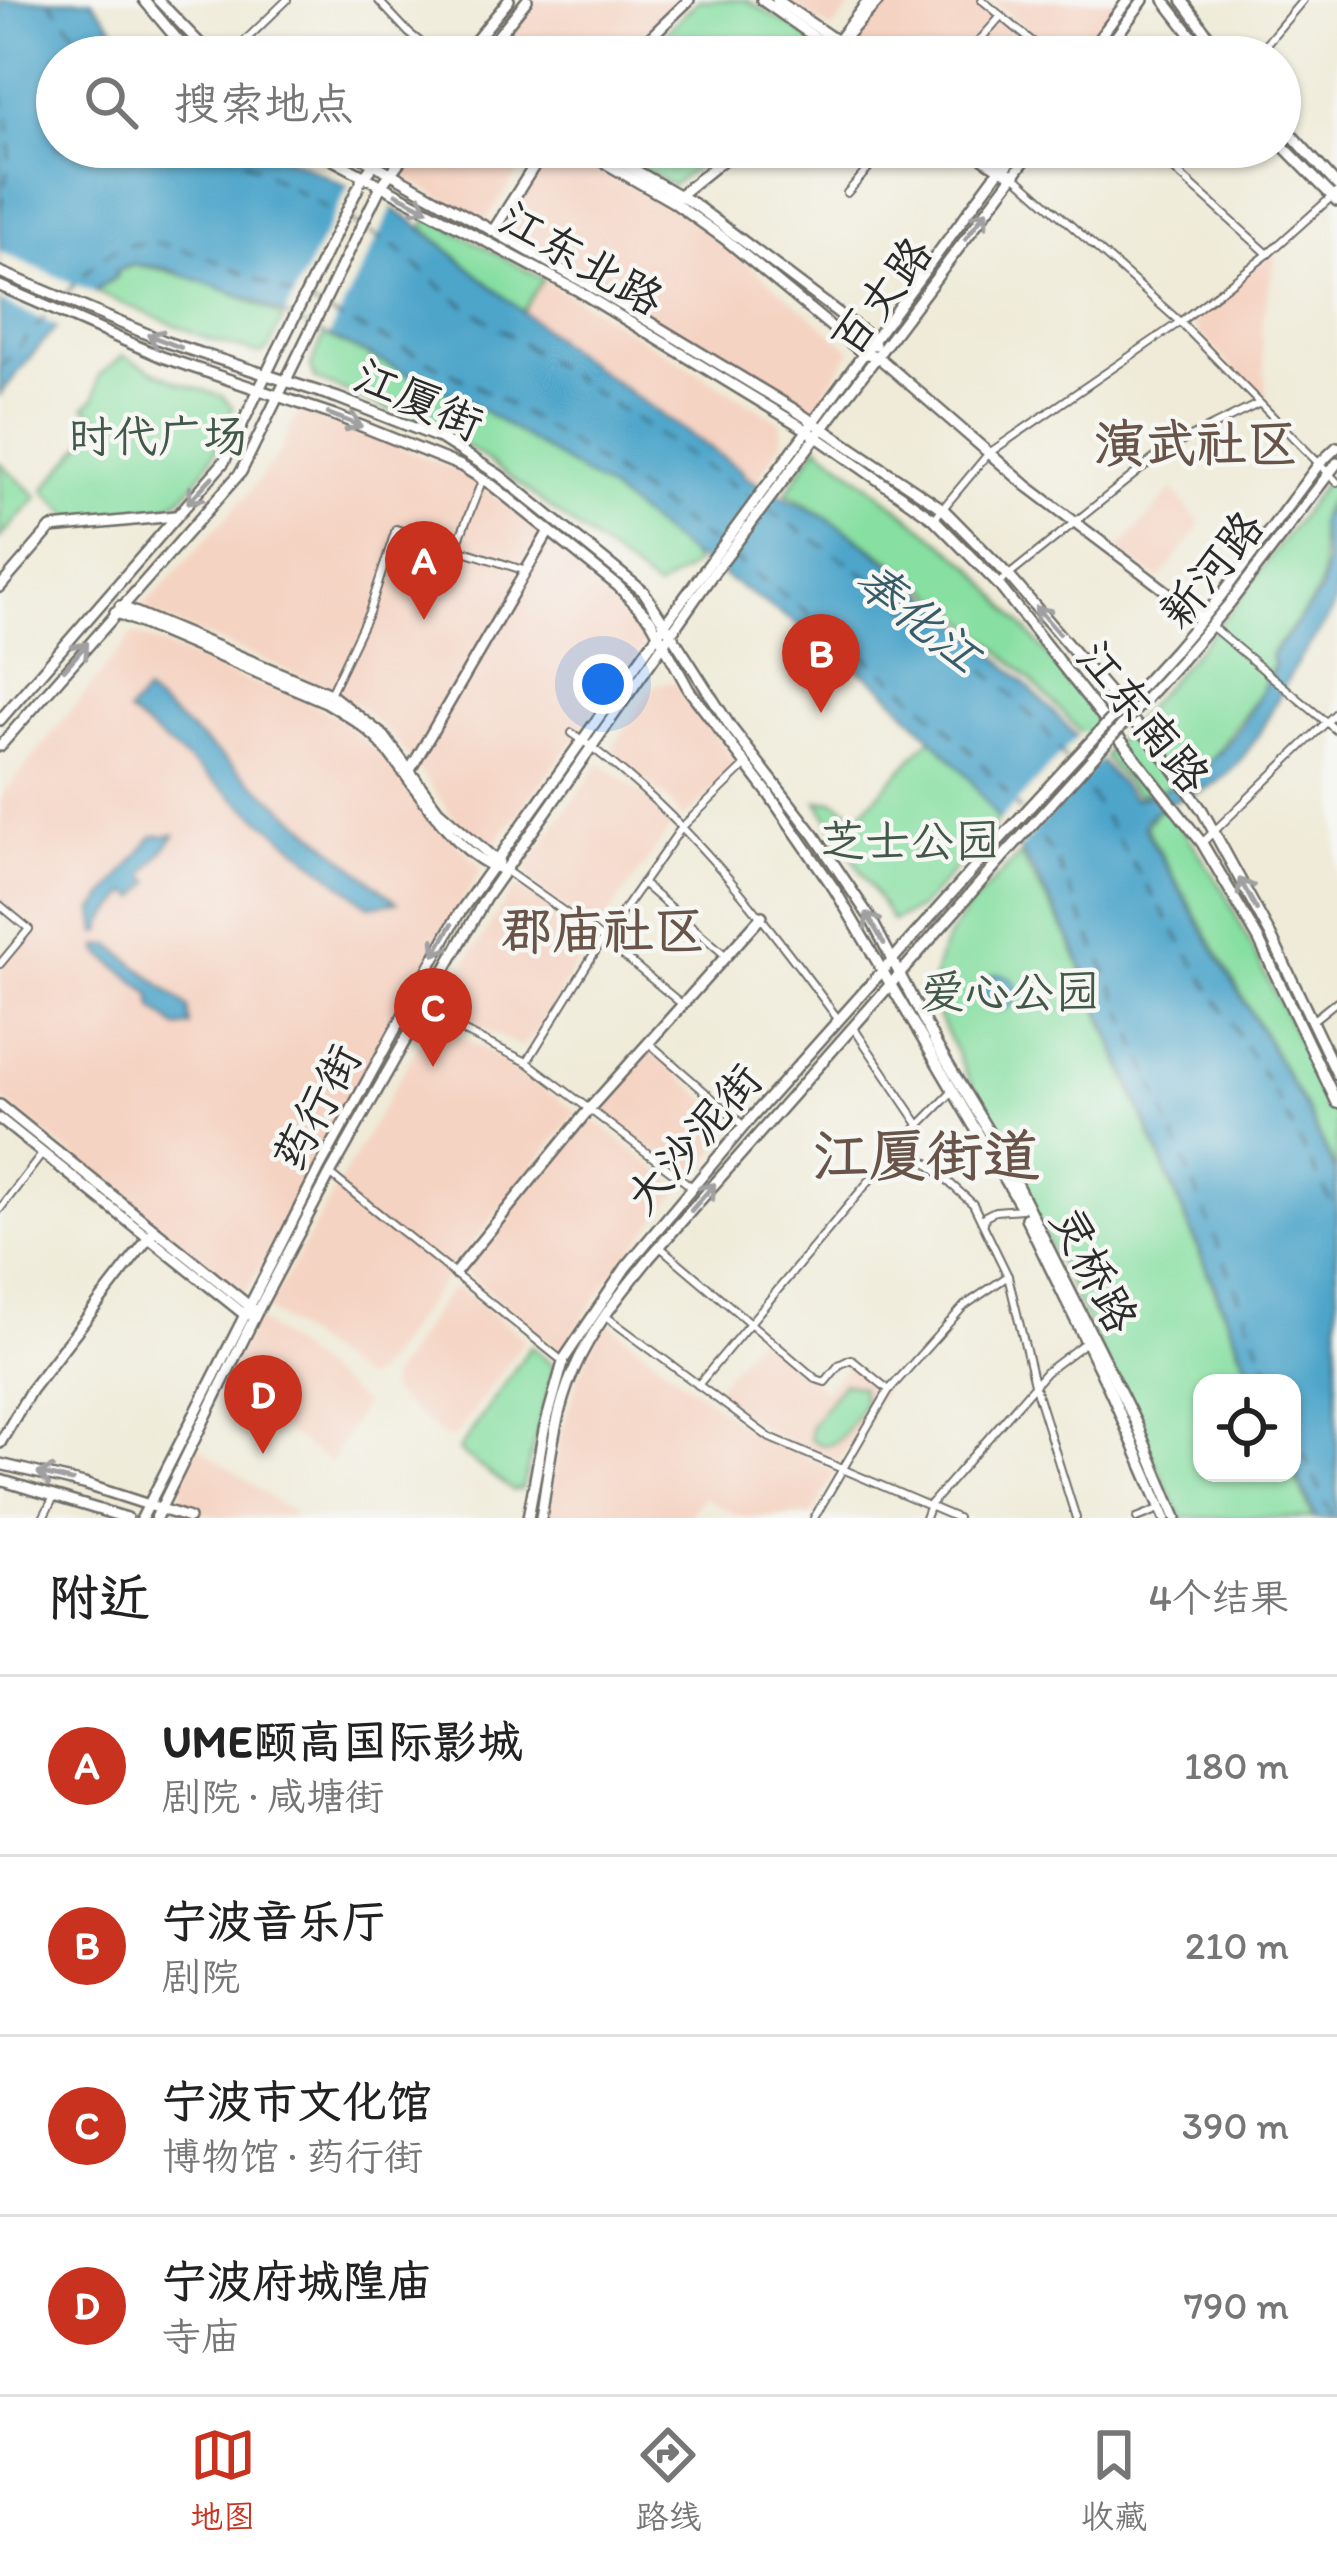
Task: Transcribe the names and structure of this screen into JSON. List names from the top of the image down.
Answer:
{
  "streets": {
    "main road": [
      "江东北路",
      "百丈路",
      "江厦街",
      "新河路",
      "江东南路",
      "药行街",
      "大沙泥街",
      "灵桥路"
    ]
  },
  "crossings": [
    ["江东北路", "百丈路"],
    ["江东北路", "江东南路"],
    ["百丈路", "江东南路"],
    ["百丈路", "药行街"],
    ["江厦街", "药行街"],
    ["江厦街", "灵桥路"],
    ["新河路", "大沙泥街"],
    ["药行街", "灵桥路"],
    ["大沙泥街", "灵桥路"]
  ],
  "districts": ["演武社区", "郡庙社区", "江厦街道"],
  "water": ["奉化江"],
  "parks": ["时代广场", "芝士公园", "爱心公园"],
  "page": {
    "search": "搜索地点",
    "pins": [
      "A",
      "B",
      "C",
      "D"
    ],
    "heading": ["附近", "4个结果"],
    "list": [
      {
        "mark": "A",
        "name": "UME颐高国际影城",
        "note": "剧院 · 咸塘街",
        "value": "180 m"
      },
      {
        "mark": "B",
        "name": "宁波音乐厅",
        "note": "剧院",
        "value": "210 m"
      },
      {
        "mark": "C",
        "name": "宁波市文化馆",
        "note": "博物馆 · 药行街",
        "value": "390 m"
      },
      {
        "mark": "D",
        "name": "宁波府城隍庙",
        "note": "寺庙",
        "value": "790 m"
      }
    ],
    "nav": ["地图", "路线", "收藏"]
  }
}
